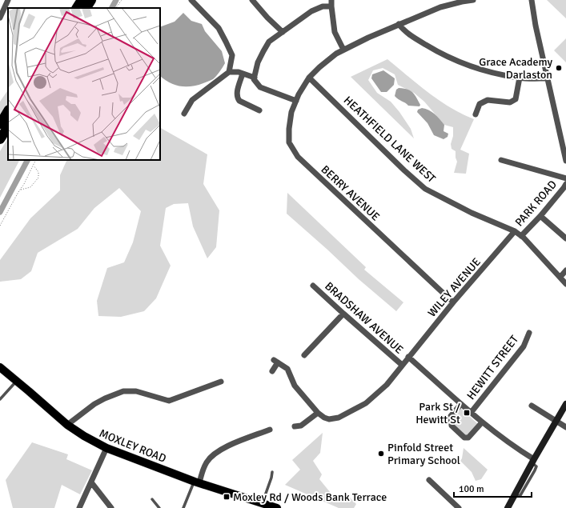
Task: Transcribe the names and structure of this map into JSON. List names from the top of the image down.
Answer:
{
  "streets": {
    "main road": ["MOXLEY ROAD"],
    "street": [
      "HEATHFIELD LANE WEST",
      "BERRY AVENUE",
      "PARK ROAD",
      "WILEY AVENUE",
      "BRADSHAW AVENUE",
      "HEWITT STREET"
    ]
  },
  "crossings": [
    ["HEATHFIELD LANE WEST", "BERRY AVENUE"],
    ["HEATHFIELD LANE WEST", "PARK ROAD"],
    ["HEATHFIELD LANE WEST", "WILEY AVENUE"],
    ["BERRY AVENUE", "WILEY AVENUE"],
    ["WILEY AVENUE", "BRADSHAW AVENUE"]
  ],
  "places": {
    "other": ["Grace Academy Darlaston", "Pinfold Street Primary School"],
    "transit": ["Park St / Hewitt St", "Moxley Rd / Woods Bank Terrace"]
  },
  "scale_bar": "100 m"
}
